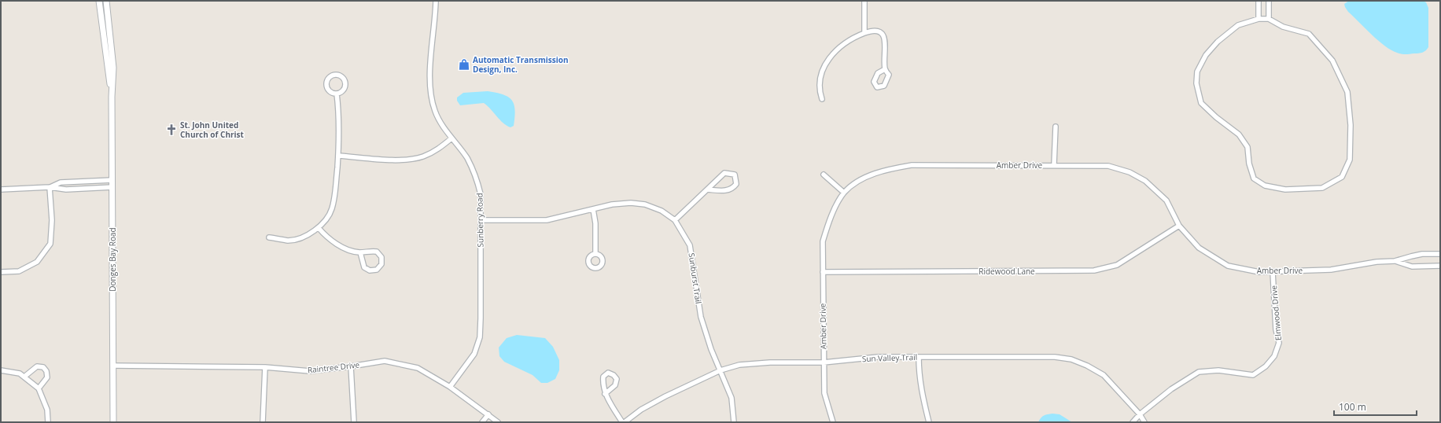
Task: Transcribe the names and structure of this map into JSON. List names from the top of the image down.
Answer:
{
  "streets": {
    "street": [
      "Amber Drive",
      "Sunberry Road",
      "Donges Bay Road",
      "Ridewood Lane",
      "Sunburst Trail",
      "Elmwood Drive",
      "Sun Valley Trail",
      "Raintree Drive"
    ]
  },
  "crossings": [
    ["Amber Drive", "Ridewood Lane"],
    ["Amber Drive", "Elmwood Drive"],
    ["Amber Drive", "Sun Valley Trail"],
    ["Sunberry Road", "Sunburst Trail"],
    ["Sunberry Road", "Raintree Drive"],
    ["Donges Bay Road", "Raintree Drive"],
    ["Sunburst Trail", "Sun Valley Trail"],
    ["Elmwood Drive", "Sun Valley Trail"]
  ],
  "places": {
    "shop": ["Automatic Transmission Design, Inc."],
    "church": ["St. John United Church of Christ"]
  },
  "scale_bar": "100 m"
}
